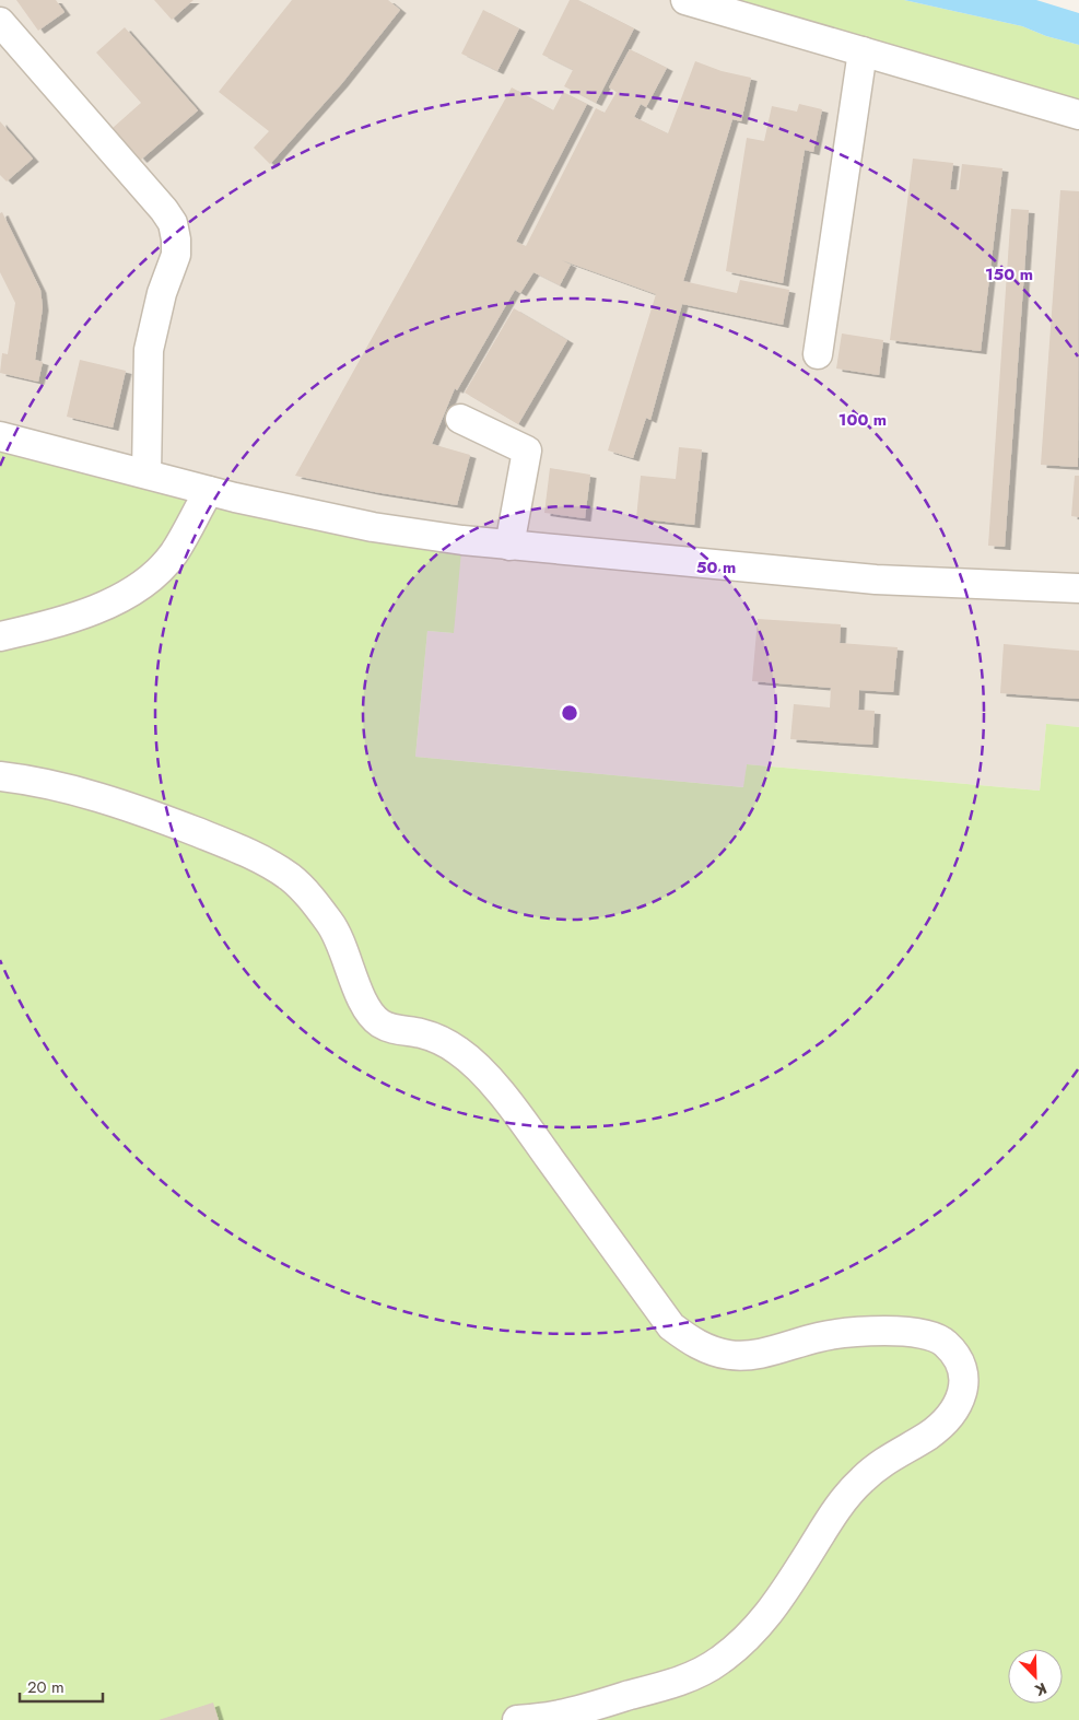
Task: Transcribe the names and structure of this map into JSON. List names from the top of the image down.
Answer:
{
  "scale_bar": "20 m",
  "north": "bottom right",
  "rings": ["150 m", "100 m", "50 m"]
}
